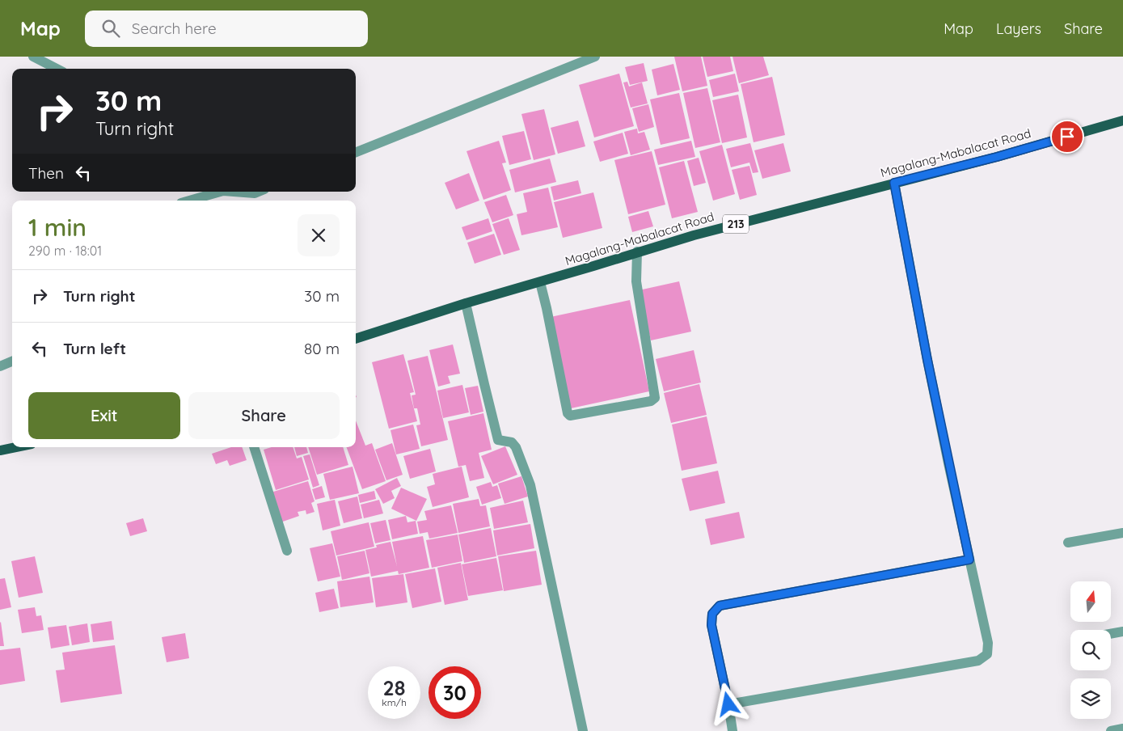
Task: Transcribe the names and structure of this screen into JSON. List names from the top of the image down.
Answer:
{
  "streets": {
    "main road": ["Magalang-Mabalacat Road", "213"]
  },
  "north": "top",
  "page": {
    "header": "Map",
    "search": "Search here",
    "nav": ["Map", "Layers", "Share"],
    "turn": ["30 m", "Turn right"],
    "then": "Then",
    "heading": ["1 min", "290 m · 18:01"],
    "list": [
      {
        "name": "Turn right",
        "value": "30 m"
      },
      {
        "name": "Turn left",
        "value": "80 m"
      }
    ],
    "buttons": ["Exit", "Share"],
    "speed": "28 km/h",
    "limit": "30"
  }
}
